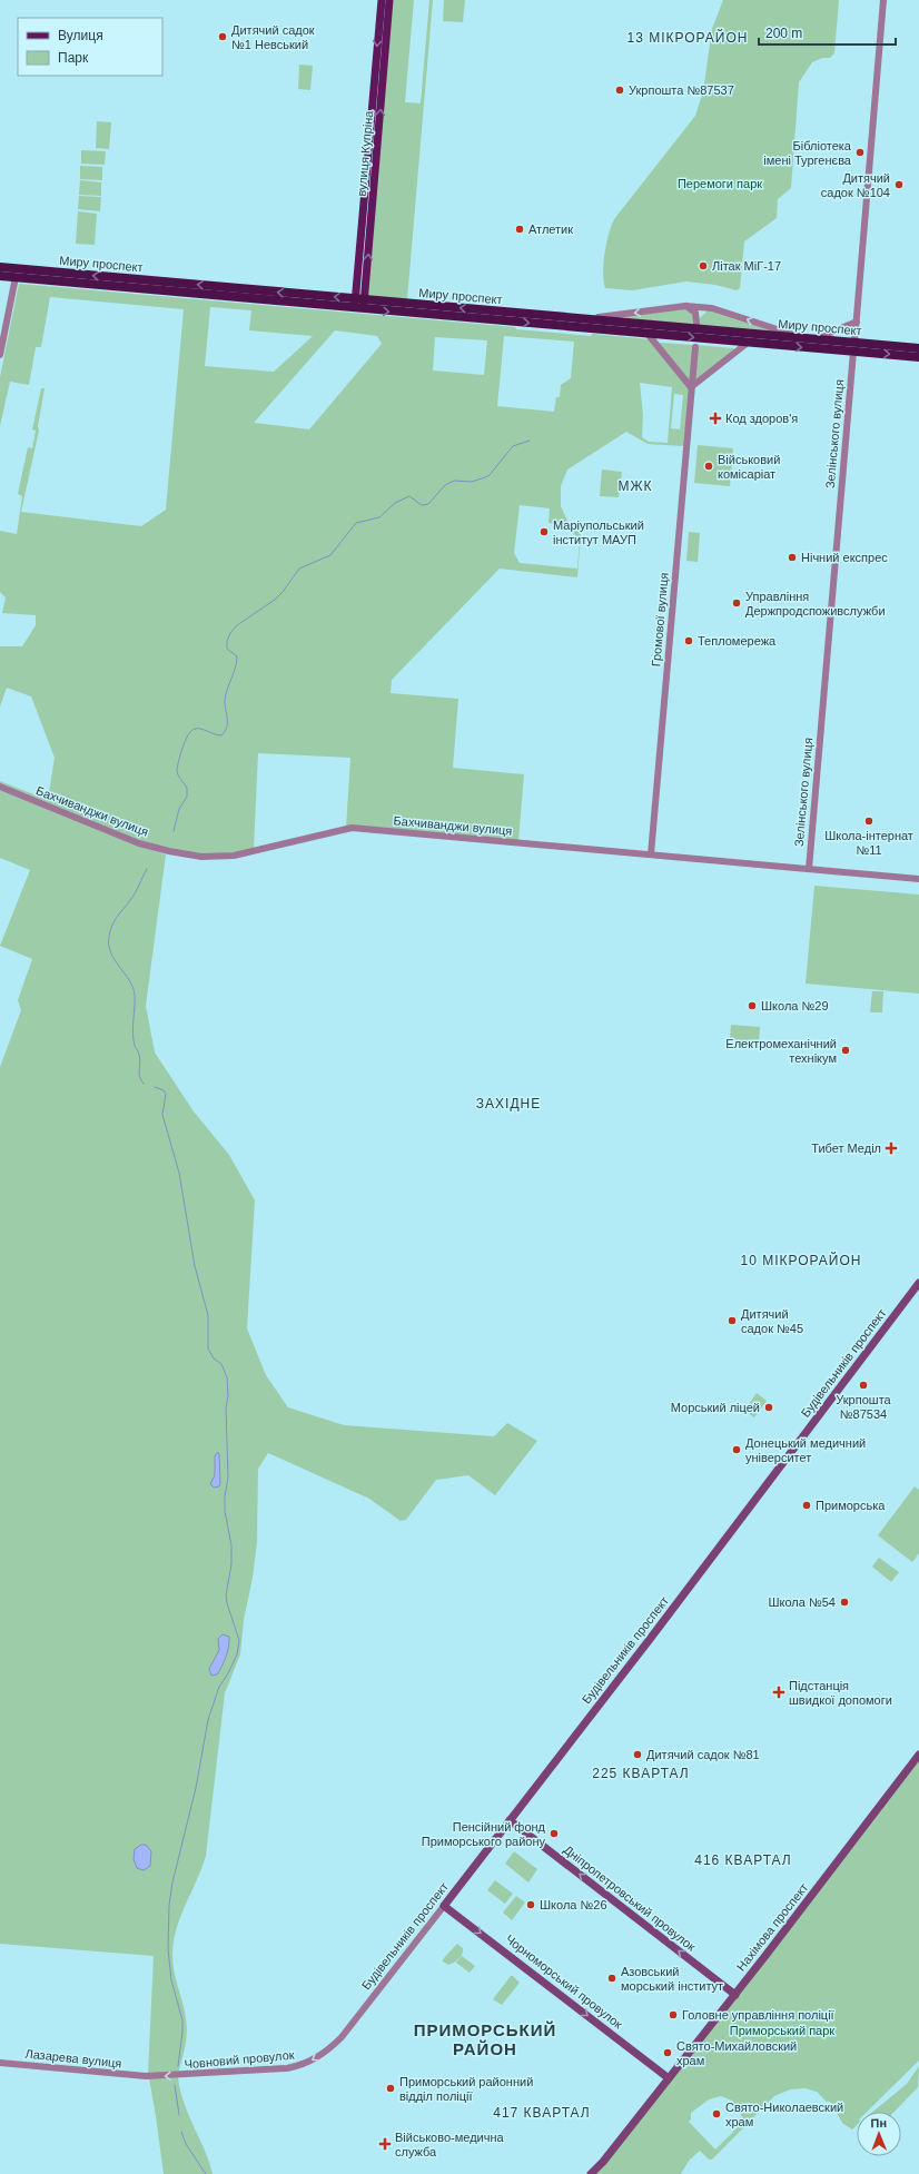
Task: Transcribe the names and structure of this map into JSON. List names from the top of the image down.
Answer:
{
  "streets": {
    "highway": ["Миру проспект"],
    "main road": [
      "вулиця Купріна",
      "Будівельників проспект",
      "Дніпропетровський провулок",
      "Нахімова проспект",
      "Чорноморський провулок"
    ],
    "street": [
      "Зелінського вулиця",
      "Громової вулиця",
      "Бахчиванджи вулиця",
      "Лазарева вулиця",
      "Човновий провулок"
    ]
  },
  "crossings": [
    ["вулиця Купріна", "Миру проспект"],
    ["Миру проспект", "Зелінського вулиця"],
    ["Зелінського вулиця", "Бахчиванджи вулиця"],
    ["Громової вулиця", "Бахчиванджи вулиця"],
    ["Будівельників проспект", "Дніпропетровський провулок"],
    ["Будівельників проспект", "Чорноморський провулок"],
    ["Будівельників проспект", "Човновий провулок"],
    ["Дніпропетровський провулок", "Нахімова проспект"],
    ["Нахімова проспект", "Чорноморський провулок"],
    ["Лазарева вулиця", "Човновий провулок"]
  ],
  "one_way": ["Дніпропетровський провулок", "Чорноморський провулок", "Човновий провулок"],
  "districts": [
    "13 МІКРОРАЙОН",
    "МЖК",
    "ЗАХІДНЕ",
    "10 МІКРОРАЙОН",
    "225 КВАРТАЛ",
    "416 КВАРТАЛ",
    "ПРИМОРСЬКИЙ РАЙОН",
    "417 КВАРТАЛ"
  ],
  "parks": ["Перемоги парк", "Приморський парк"],
  "places": {
    "other": [
      "Дитячий садок №1 Невський",
      "Укрпошта №87537",
      "Бібліотека імені Тургенєва",
      "Дитячий садок №104",
      "Атлетик",
      "Літак МіГ-17",
      "Військовий комісаріат",
      "Маріупольський інститут МАУП",
      "Нічний експрес",
      "Управління Держпродспоживслужби",
      "Тепломережа",
      "Школа-інтернат №11",
      "Школа №29",
      "Електромеханічний технікум",
      "Дитячий садок №45",
      "Укрпошта №87534",
      "Морський ліцей",
      "Донецький медичний університет",
      "Приморська",
      "Школа №54",
      "Дитячий садок №81",
      "Пенсійний фонд Приморського району",
      "Школа №26",
      "Азовський морський інститут",
      "Головне управління поліції",
      "Свято-Михайловский храм",
      "Приморський районний відділ поліції",
      "Свято-Николаевский храм"
    ],
    "health": [
      "Код здоров'я",
      "Тибет Меділ",
      "Підстанція швидкої допомоги",
      "Військово-медична служба"
    ]
  },
  "legend": ["Вулиця", "Парк"],
  "scale_bar": "200 m",
  "north": "top"
}
